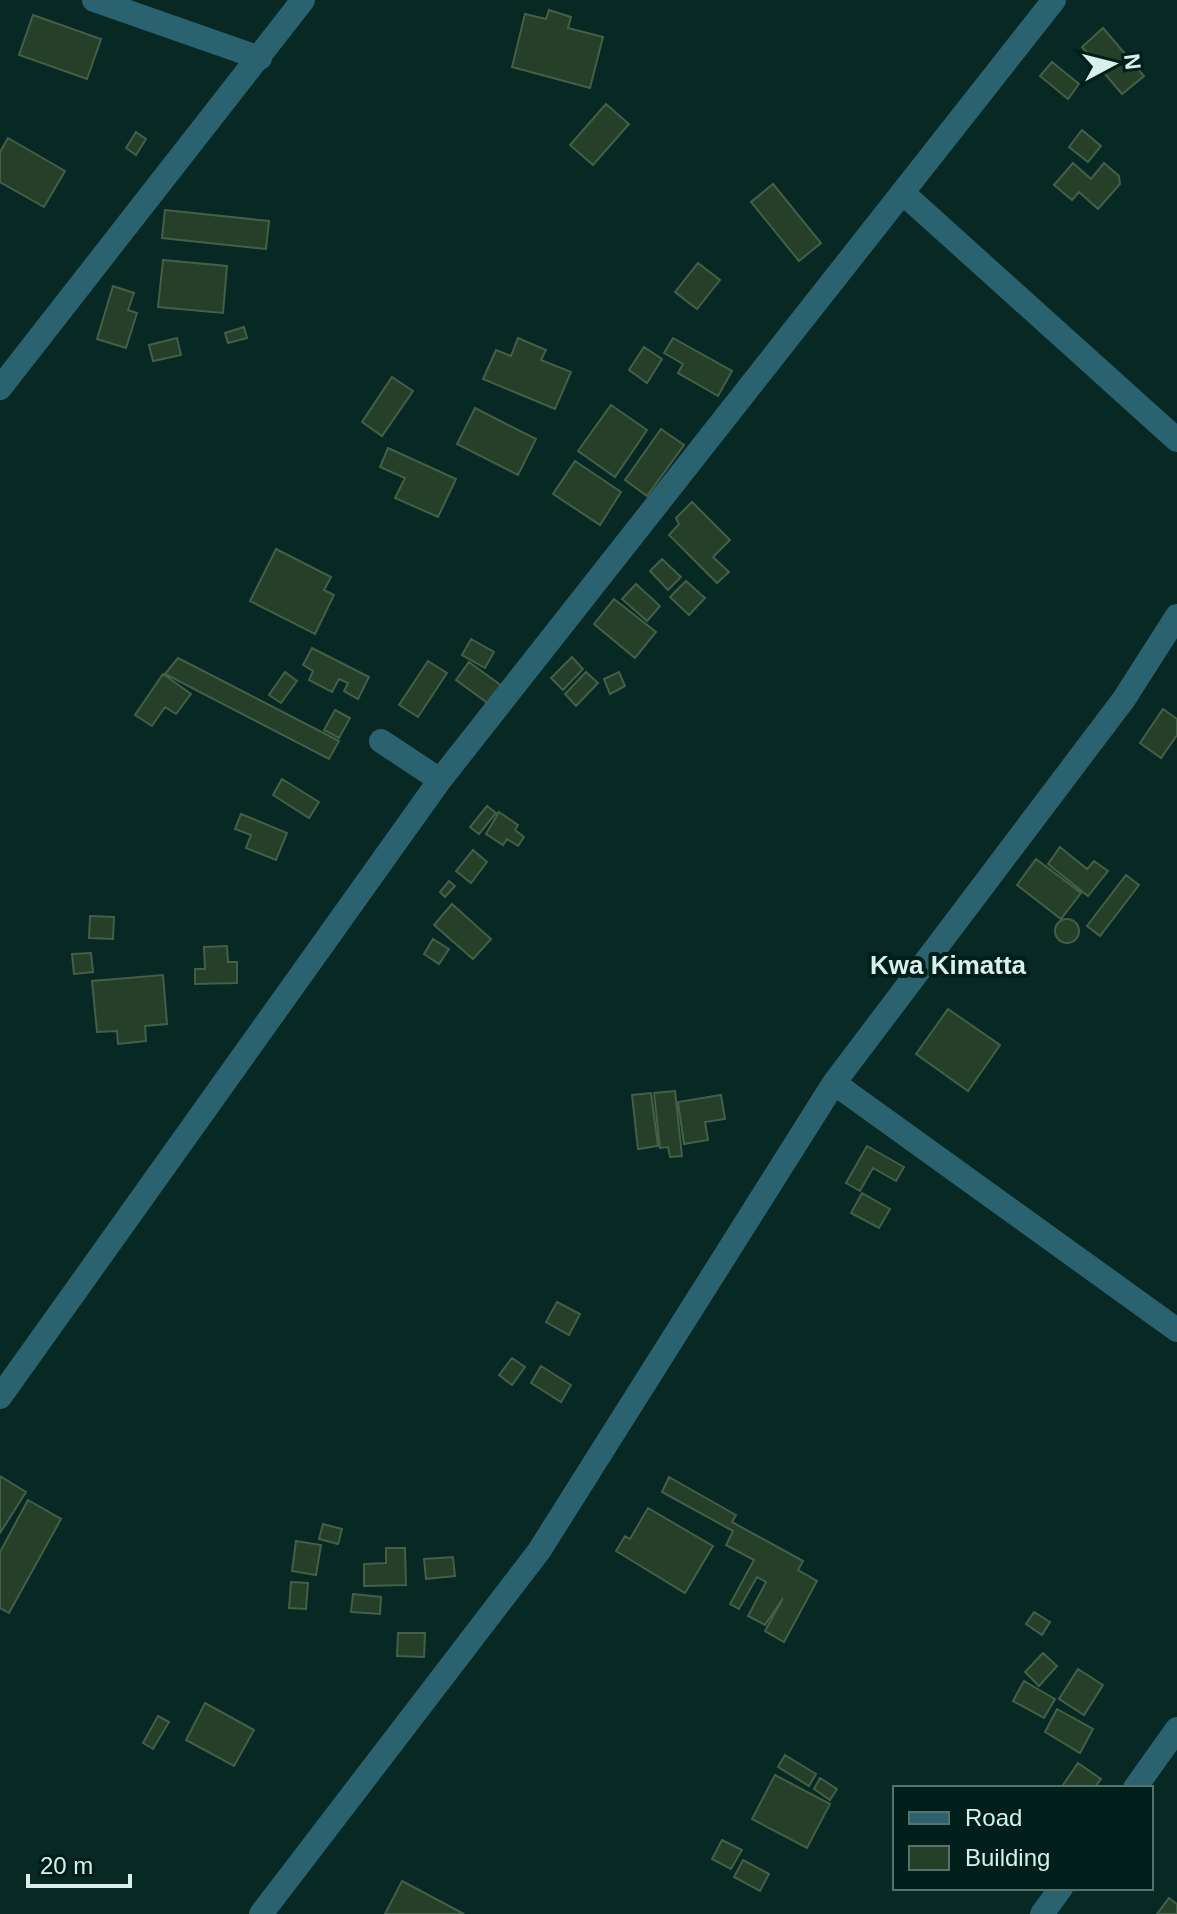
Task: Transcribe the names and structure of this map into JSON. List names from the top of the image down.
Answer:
{
  "districts": ["Kwa Kimatta"],
  "legend": ["Road", "Building"],
  "scale_bar": "20 m",
  "north": "right"
}
